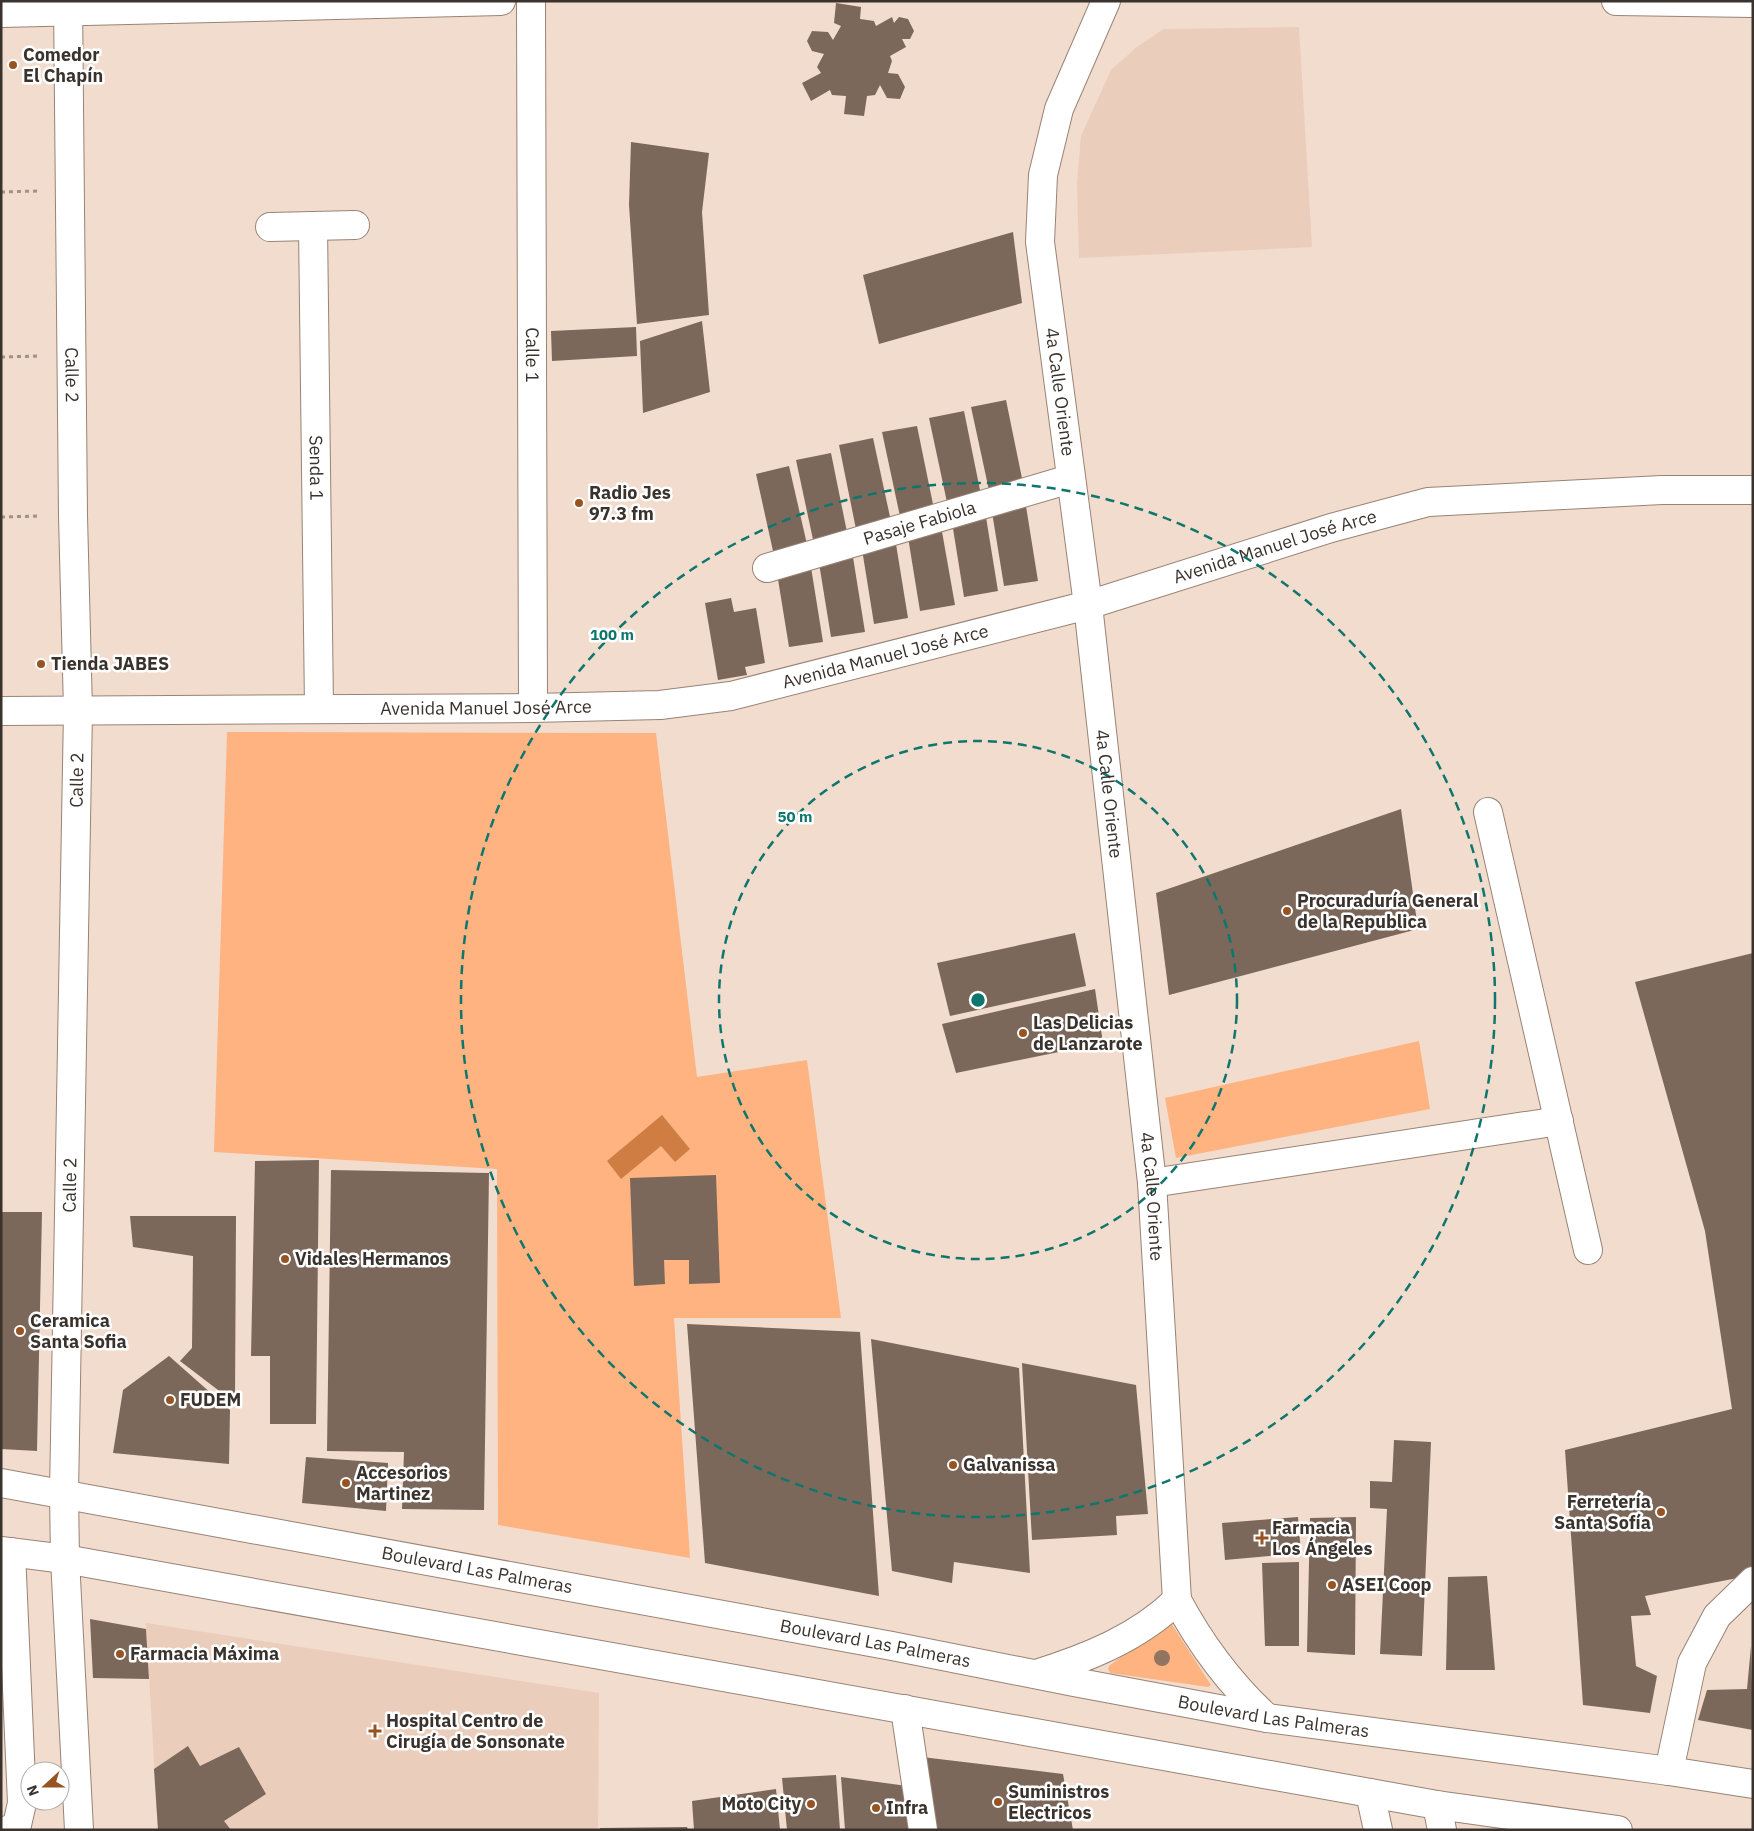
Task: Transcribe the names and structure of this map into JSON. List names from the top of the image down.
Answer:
{
  "streets": {
    "street": [
      "Calle 1",
      "Calle 2",
      "4a Calle Oriente",
      "Senda 1",
      "Pasaje Fabiola",
      "Avenida Manuel José Arce",
      "Boulevard Las Palmeras"
    ]
  },
  "crossings": [
    ["Calle 1", "Avenida Manuel José Arce"],
    ["Calle 2", "Avenida Manuel José Arce"],
    ["Calle 2", "Boulevard Las Palmeras"],
    ["4a Calle Oriente", "Pasaje Fabiola"],
    ["4a Calle Oriente", "Avenida Manuel José Arce"],
    ["Senda 1", "Avenida Manuel José Arce"]
  ],
  "places": {
    "other": [
      "Comedor El Chapín",
      "Radio Jes 97.3 fm",
      "Tienda JABES",
      "Procuraduría General de la Republica",
      "Las Delicias de Lanzarote",
      "Vidales Hermanos",
      "Ceramica Santa Sofia",
      "FUDEM",
      "Galvanissa",
      "Accesorios Martinez",
      "Ferretería Santa Sofía",
      "ASEI Coop",
      "Farmacia Máxima",
      "Suministros Electricos",
      "Moto City",
      "Infra"
    ],
    "health": ["Farmacia Los Ángeles", "Hospital Centro de Cirugía de Sonsonate"]
  },
  "north": "left",
  "rings": ["100 m", "50 m"]
}
